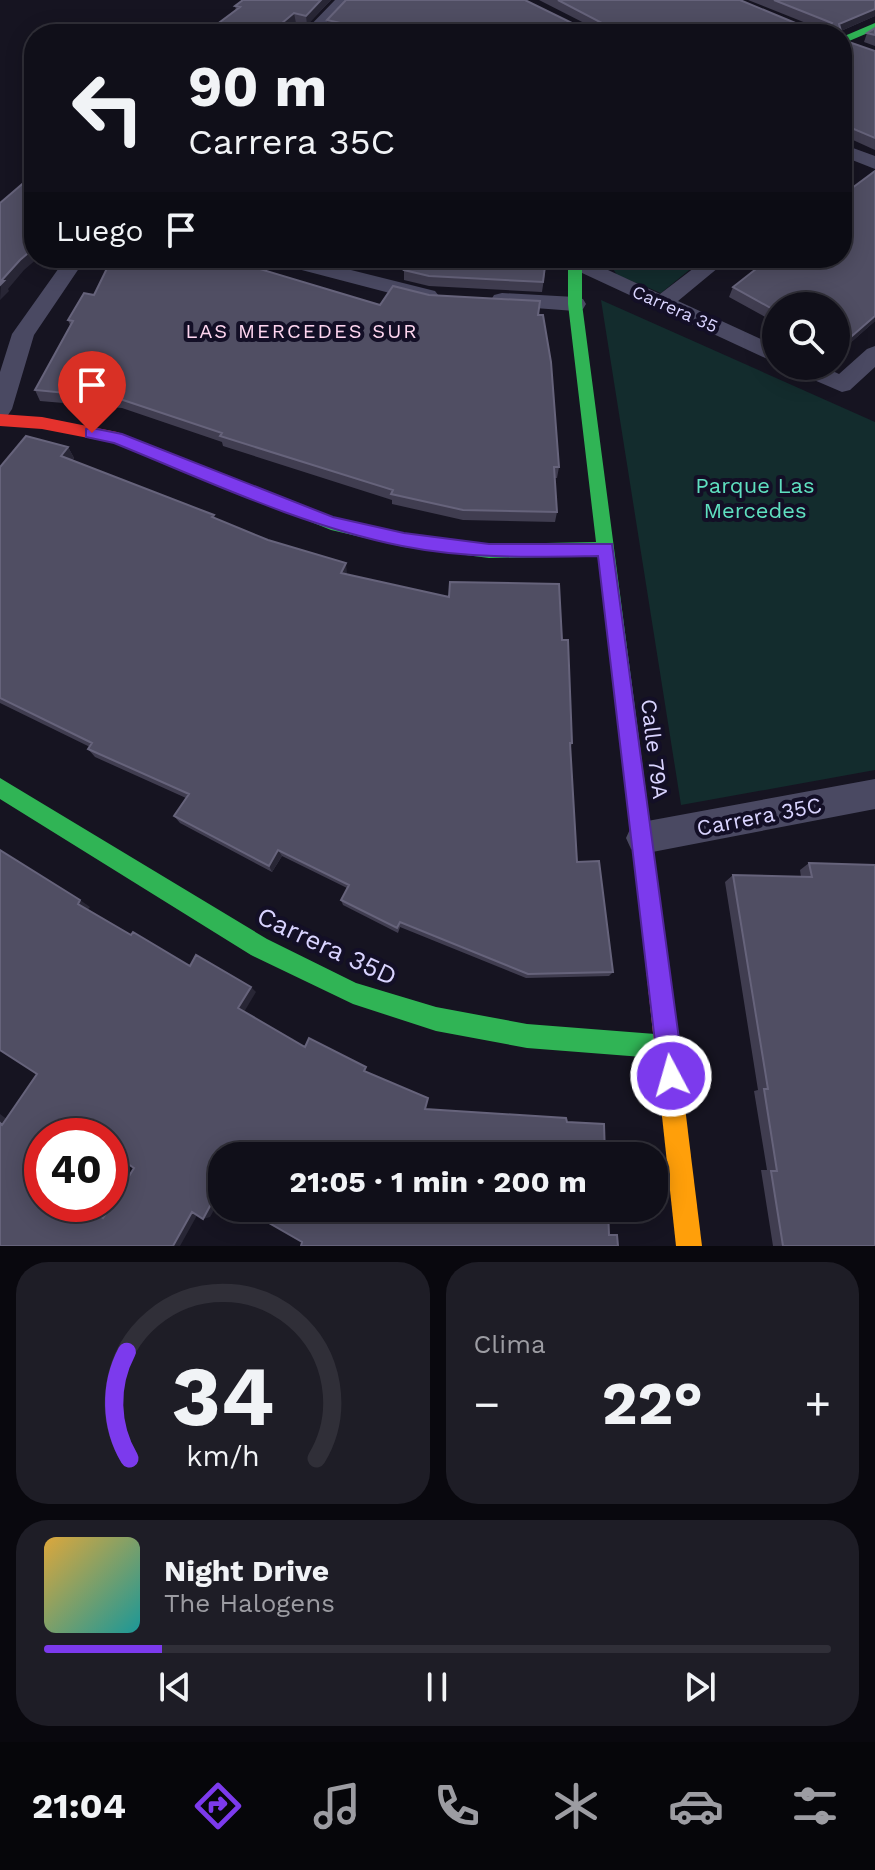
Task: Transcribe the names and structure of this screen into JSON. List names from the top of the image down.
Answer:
{
  "streets": {
    "street": [
      "Carrera 35",
      "Calle 79A",
      "Carrera 35C",
      "Carrera 35D"
    ]
  },
  "crossings": [
    ["Calle 79A", "Carrera 35C"],
    ["Calle 79A", "Carrera 35D"]
  ],
  "districts": ["LAS MERCEDES SUR"],
  "parks": ["Parque Las Mercedes"],
  "page": {
    "turn": ["90 m", "Carrera 35C"],
    "then": "Luego",
    "limit": "40",
    "trip": "21:05 · 1 min · 200 m",
    "tile": "Clima",
    "heat": ["−", "22°", "+"],
    "song": ["Night Drive", "The Halogens"],
    "tabs": "21:04",
    "gauge": ["34", "km/h"]
  }
}
